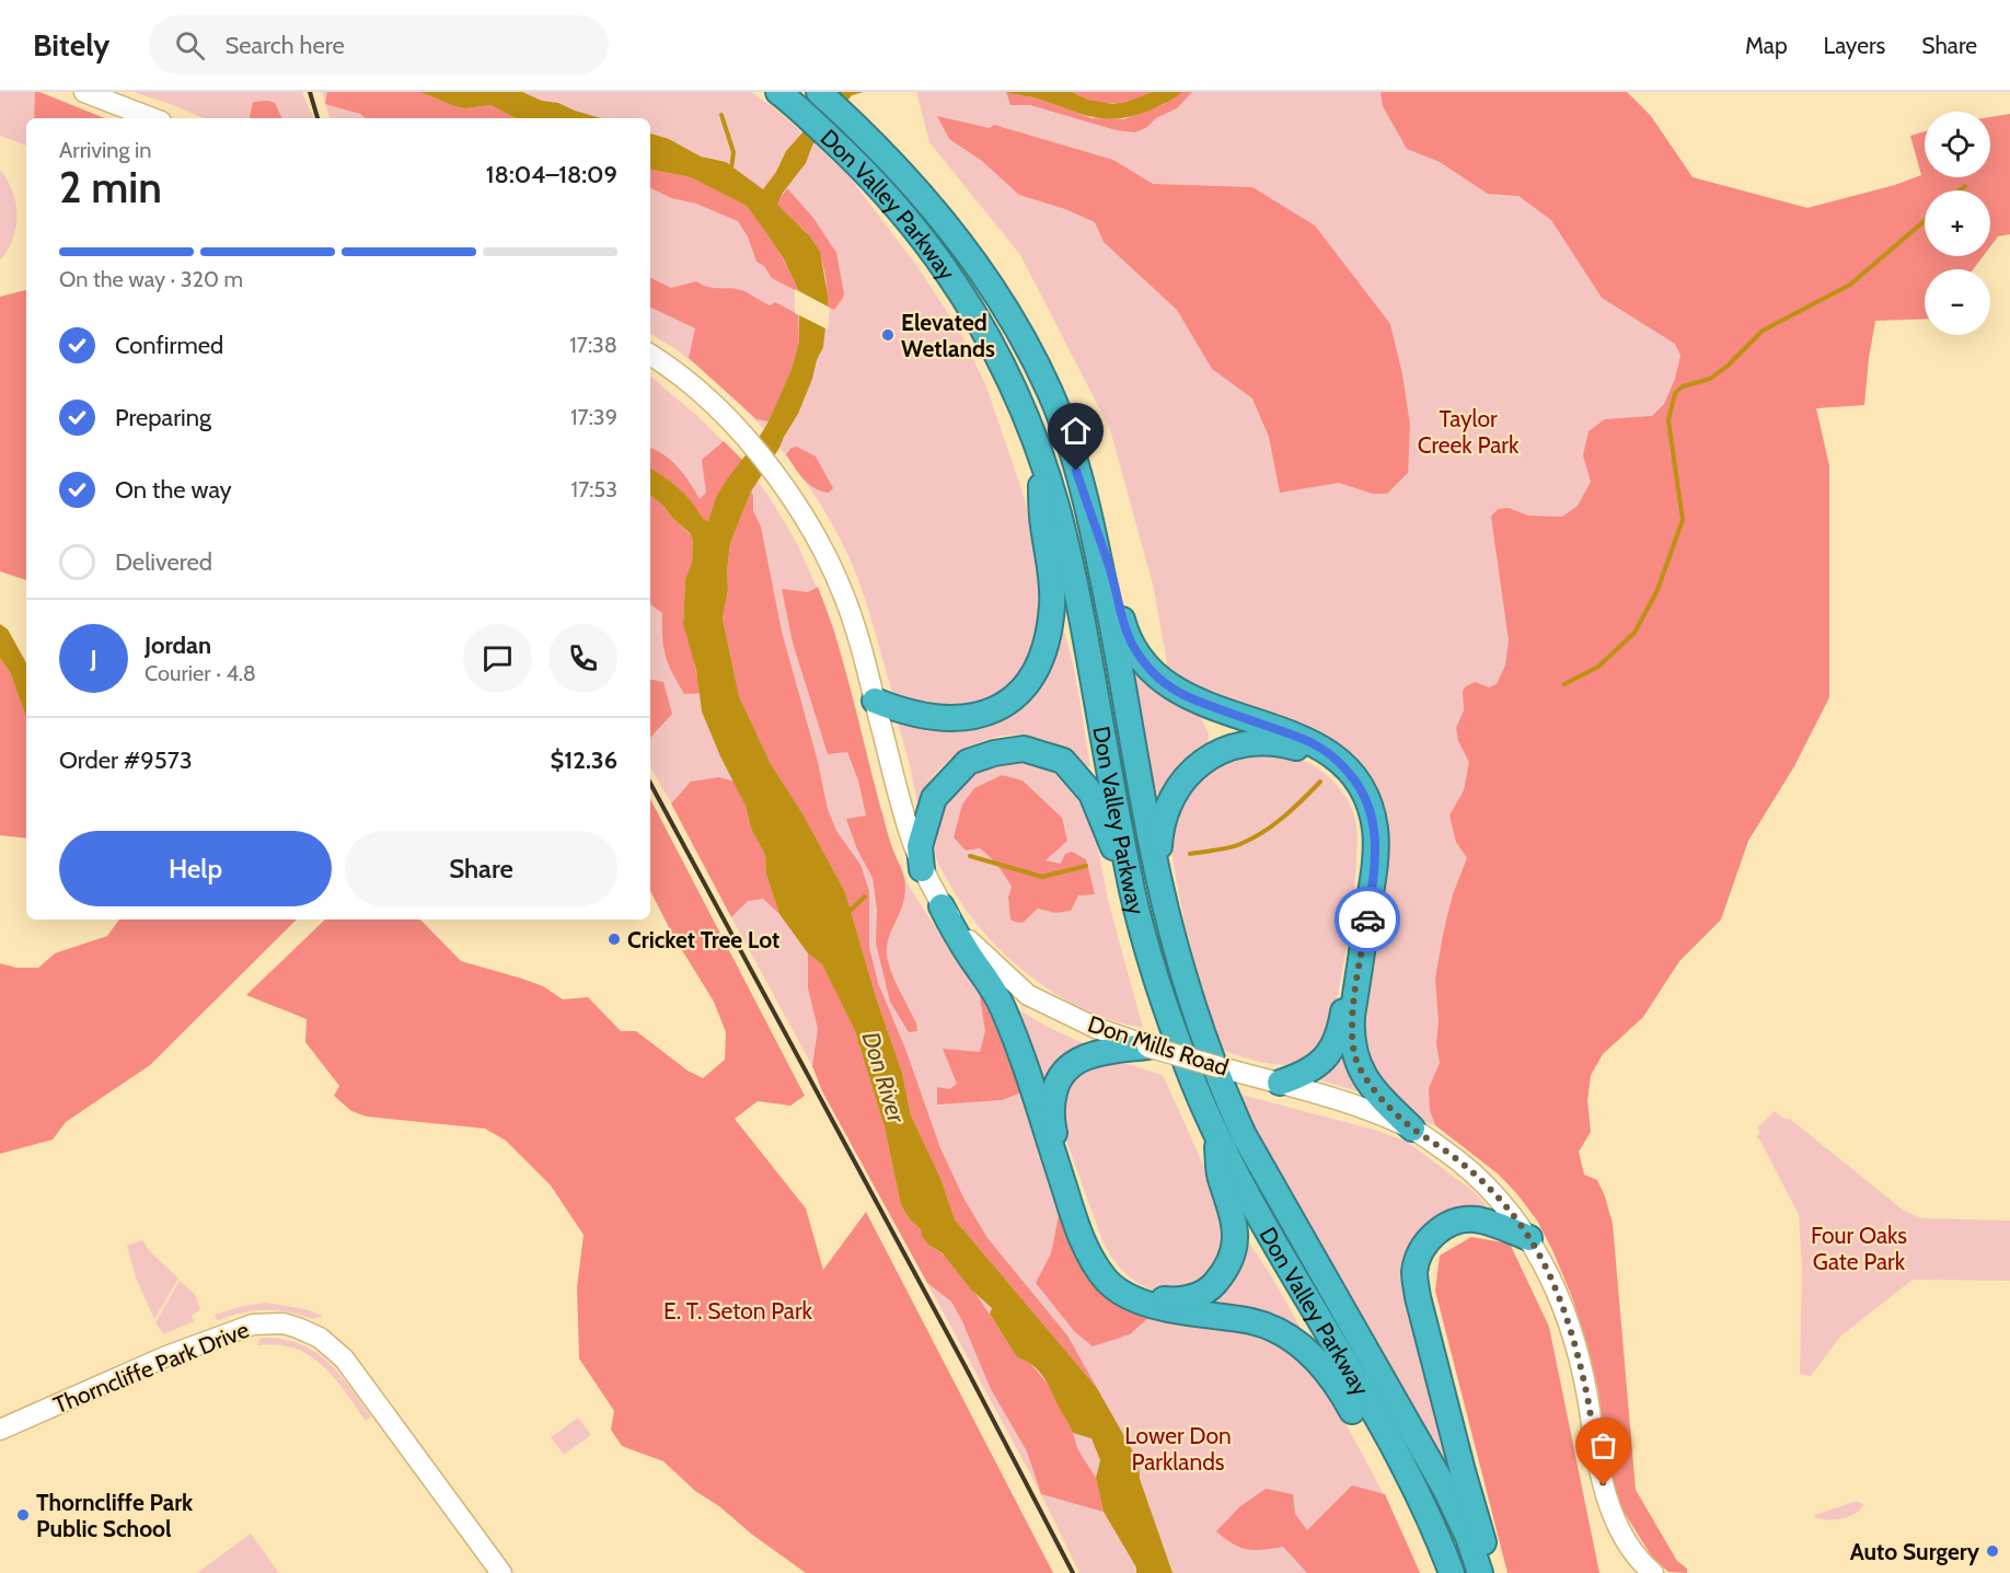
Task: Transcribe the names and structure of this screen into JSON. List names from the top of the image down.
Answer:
{
  "streets": {
    "highway": ["Don Valley Parkway"],
    "main road": ["Don Mills Road", "Thorncliffe Park Drive"]
  },
  "water": ["Don River"],
  "parks": [
    "Taylor Creek Park",
    "Four Oaks Gate Park",
    "E. T. Seton Park",
    "Lower Don Parklands"
  ],
  "places": [
    "Elevated Wetlands",
    "Cricket Tree Lot",
    "Thorncliffe Park Public School",
    "Auto Surgery"
  ],
  "page": {
    "header": "Bitely",
    "search": "Search here",
    "nav": ["Map", "Layers", "Share"],
    "map_buttons": ["+", "−"],
    "heading": ["2 min", "Arriving in", "18:04–18:09"],
    "panel": [
      "Jordan",
      "Courier · 4.8",
      "Order #9573",
      "$12.36"
    ],
    "bar": "On the way · 320 m",
    "list": [
      ["Confirmed", "17:38"],
      ["Preparing", "17:39"],
      ["On the way", "17:53"],
      "Delivered"
    ],
    "round": "J",
    "buttons": ["Help", "Share"]
  }
}
